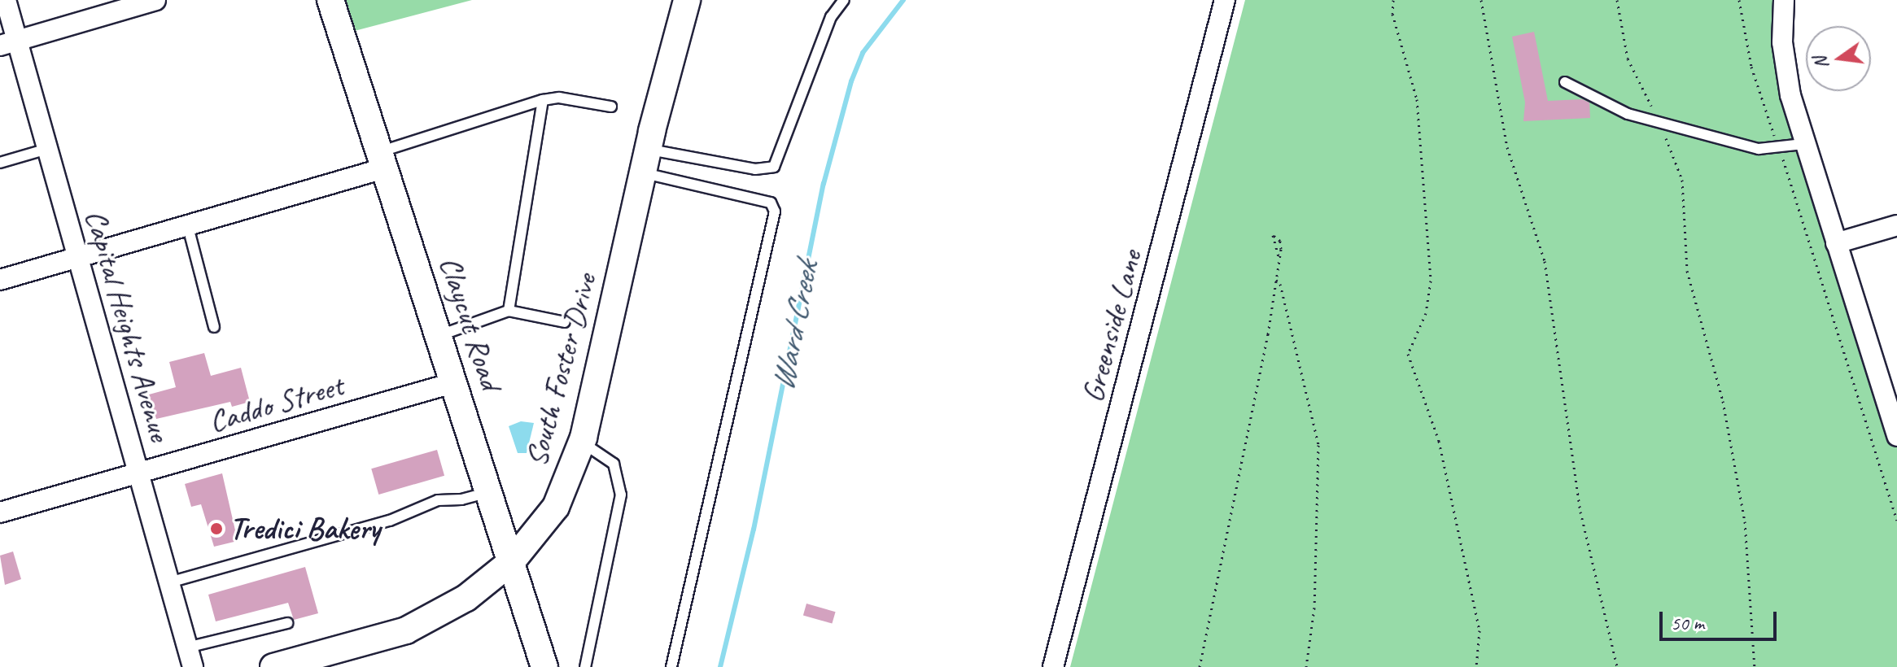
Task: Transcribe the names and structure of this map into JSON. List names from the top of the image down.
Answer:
{
  "streets": {
    "street": [
      "Claycut Road",
      "Capital Heights Avenue",
      "Greenside Lane",
      "South Foster Drive",
      "Caddo Street"
    ]
  },
  "crossings": [
    ["Claycut Road", "South Foster Drive"],
    ["Claycut Road", "Caddo Street"],
    ["Capital Heights Avenue", "Caddo Street"]
  ],
  "water": ["Ward Creek"],
  "places": ["Tredici Bakery"],
  "scale_bar": "50 m",
  "north": "left"
}
